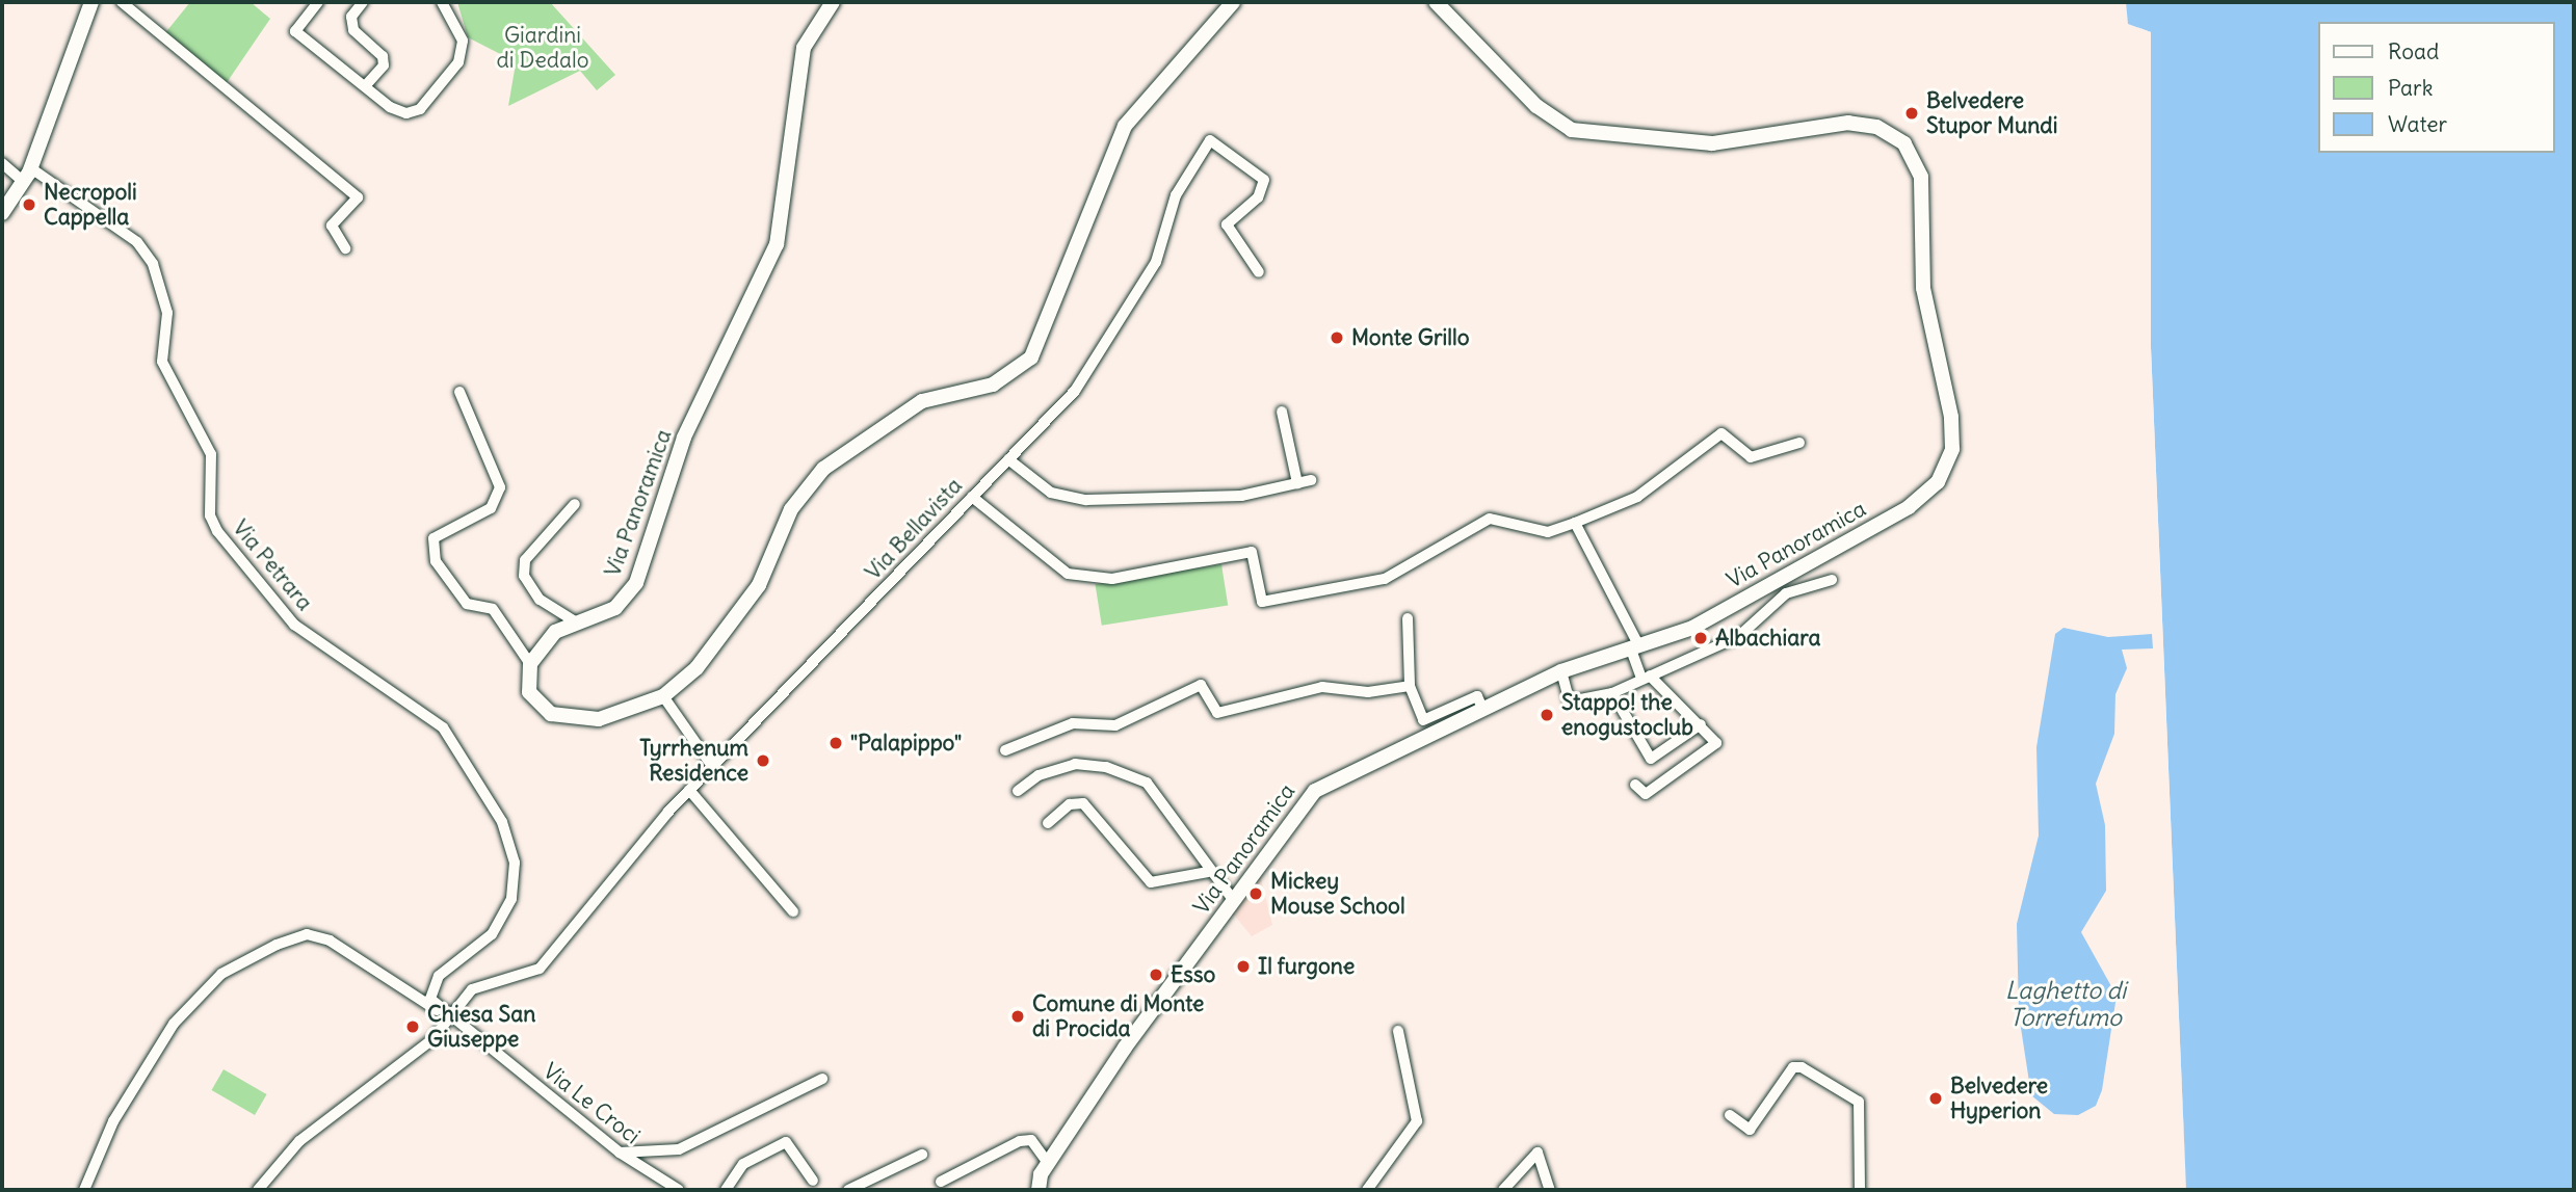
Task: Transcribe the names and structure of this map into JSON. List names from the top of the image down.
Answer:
{
  "streets": {
    "street": [
      "Via Panoramica",
      "Via Bellavista",
      "Via Petrara",
      "Via Le Croci"
    ]
  },
  "crossings": [
    ["Via Bellavista", "Via Petrara"],
    ["Via Bellavista", "Via Le Croci"],
    ["Via Petrara", "Via Le Croci"]
  ],
  "water": ["Laghetto di Torrefumo"],
  "parks": ["Giardini di Dedalo"],
  "places": [
    "Belvedere Stupor Mundi",
    "Necropoli Cappella",
    "Monte Grillo",
    "Albachiara",
    "Stappo! the enogustoclub",
    "\"Palapippo\"",
    "Tyrrhenum Residence",
    "Mickey Mouse School",
    "Il furgone",
    "Esso",
    "Comune di Monte di Procida",
    "Chiesa San Giuseppe",
    "Belvedere Hyperion"
  ],
  "legend": ["Road", "Park", "Water"]
}
